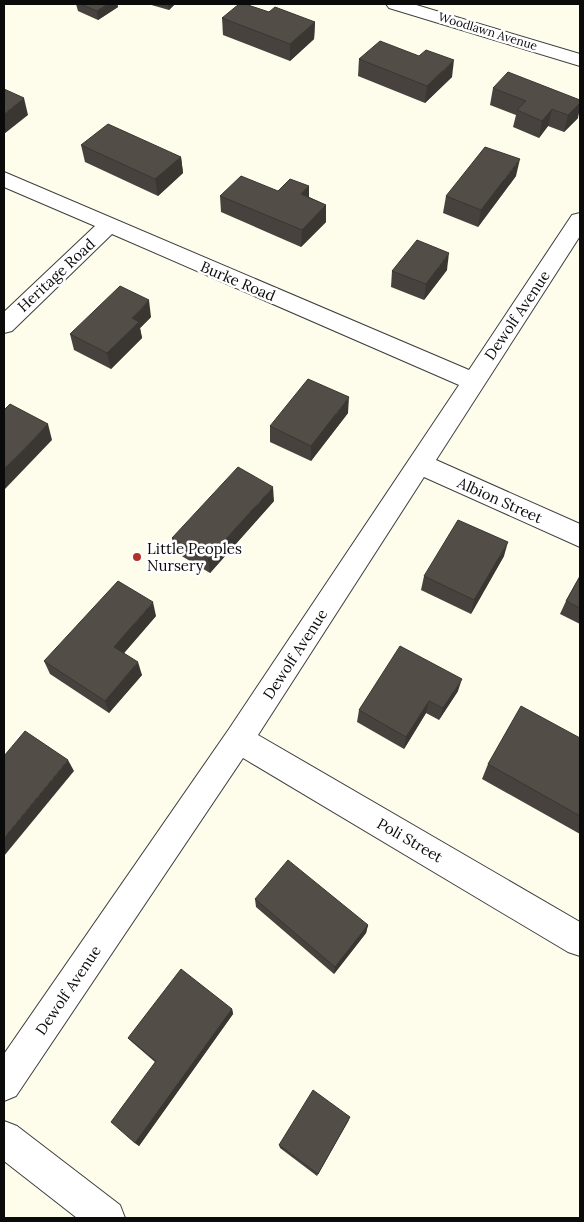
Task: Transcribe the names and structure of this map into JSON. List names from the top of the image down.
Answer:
{
  "streets": {
    "street": [
      "Woodlawn Avenue",
      "Heritage Road",
      "Burke Road",
      "Dewolf Avenue",
      "Albion Street",
      "Poli Street"
    ]
  },
  "crossings": [
    ["Heritage Road", "Burke Road"],
    ["Burke Road", "Dewolf Avenue"],
    ["Dewolf Avenue", "Albion Street"],
    ["Dewolf Avenue", "Poli Street"]
  ],
  "places": ["Little Peoples Nursery"]
}
